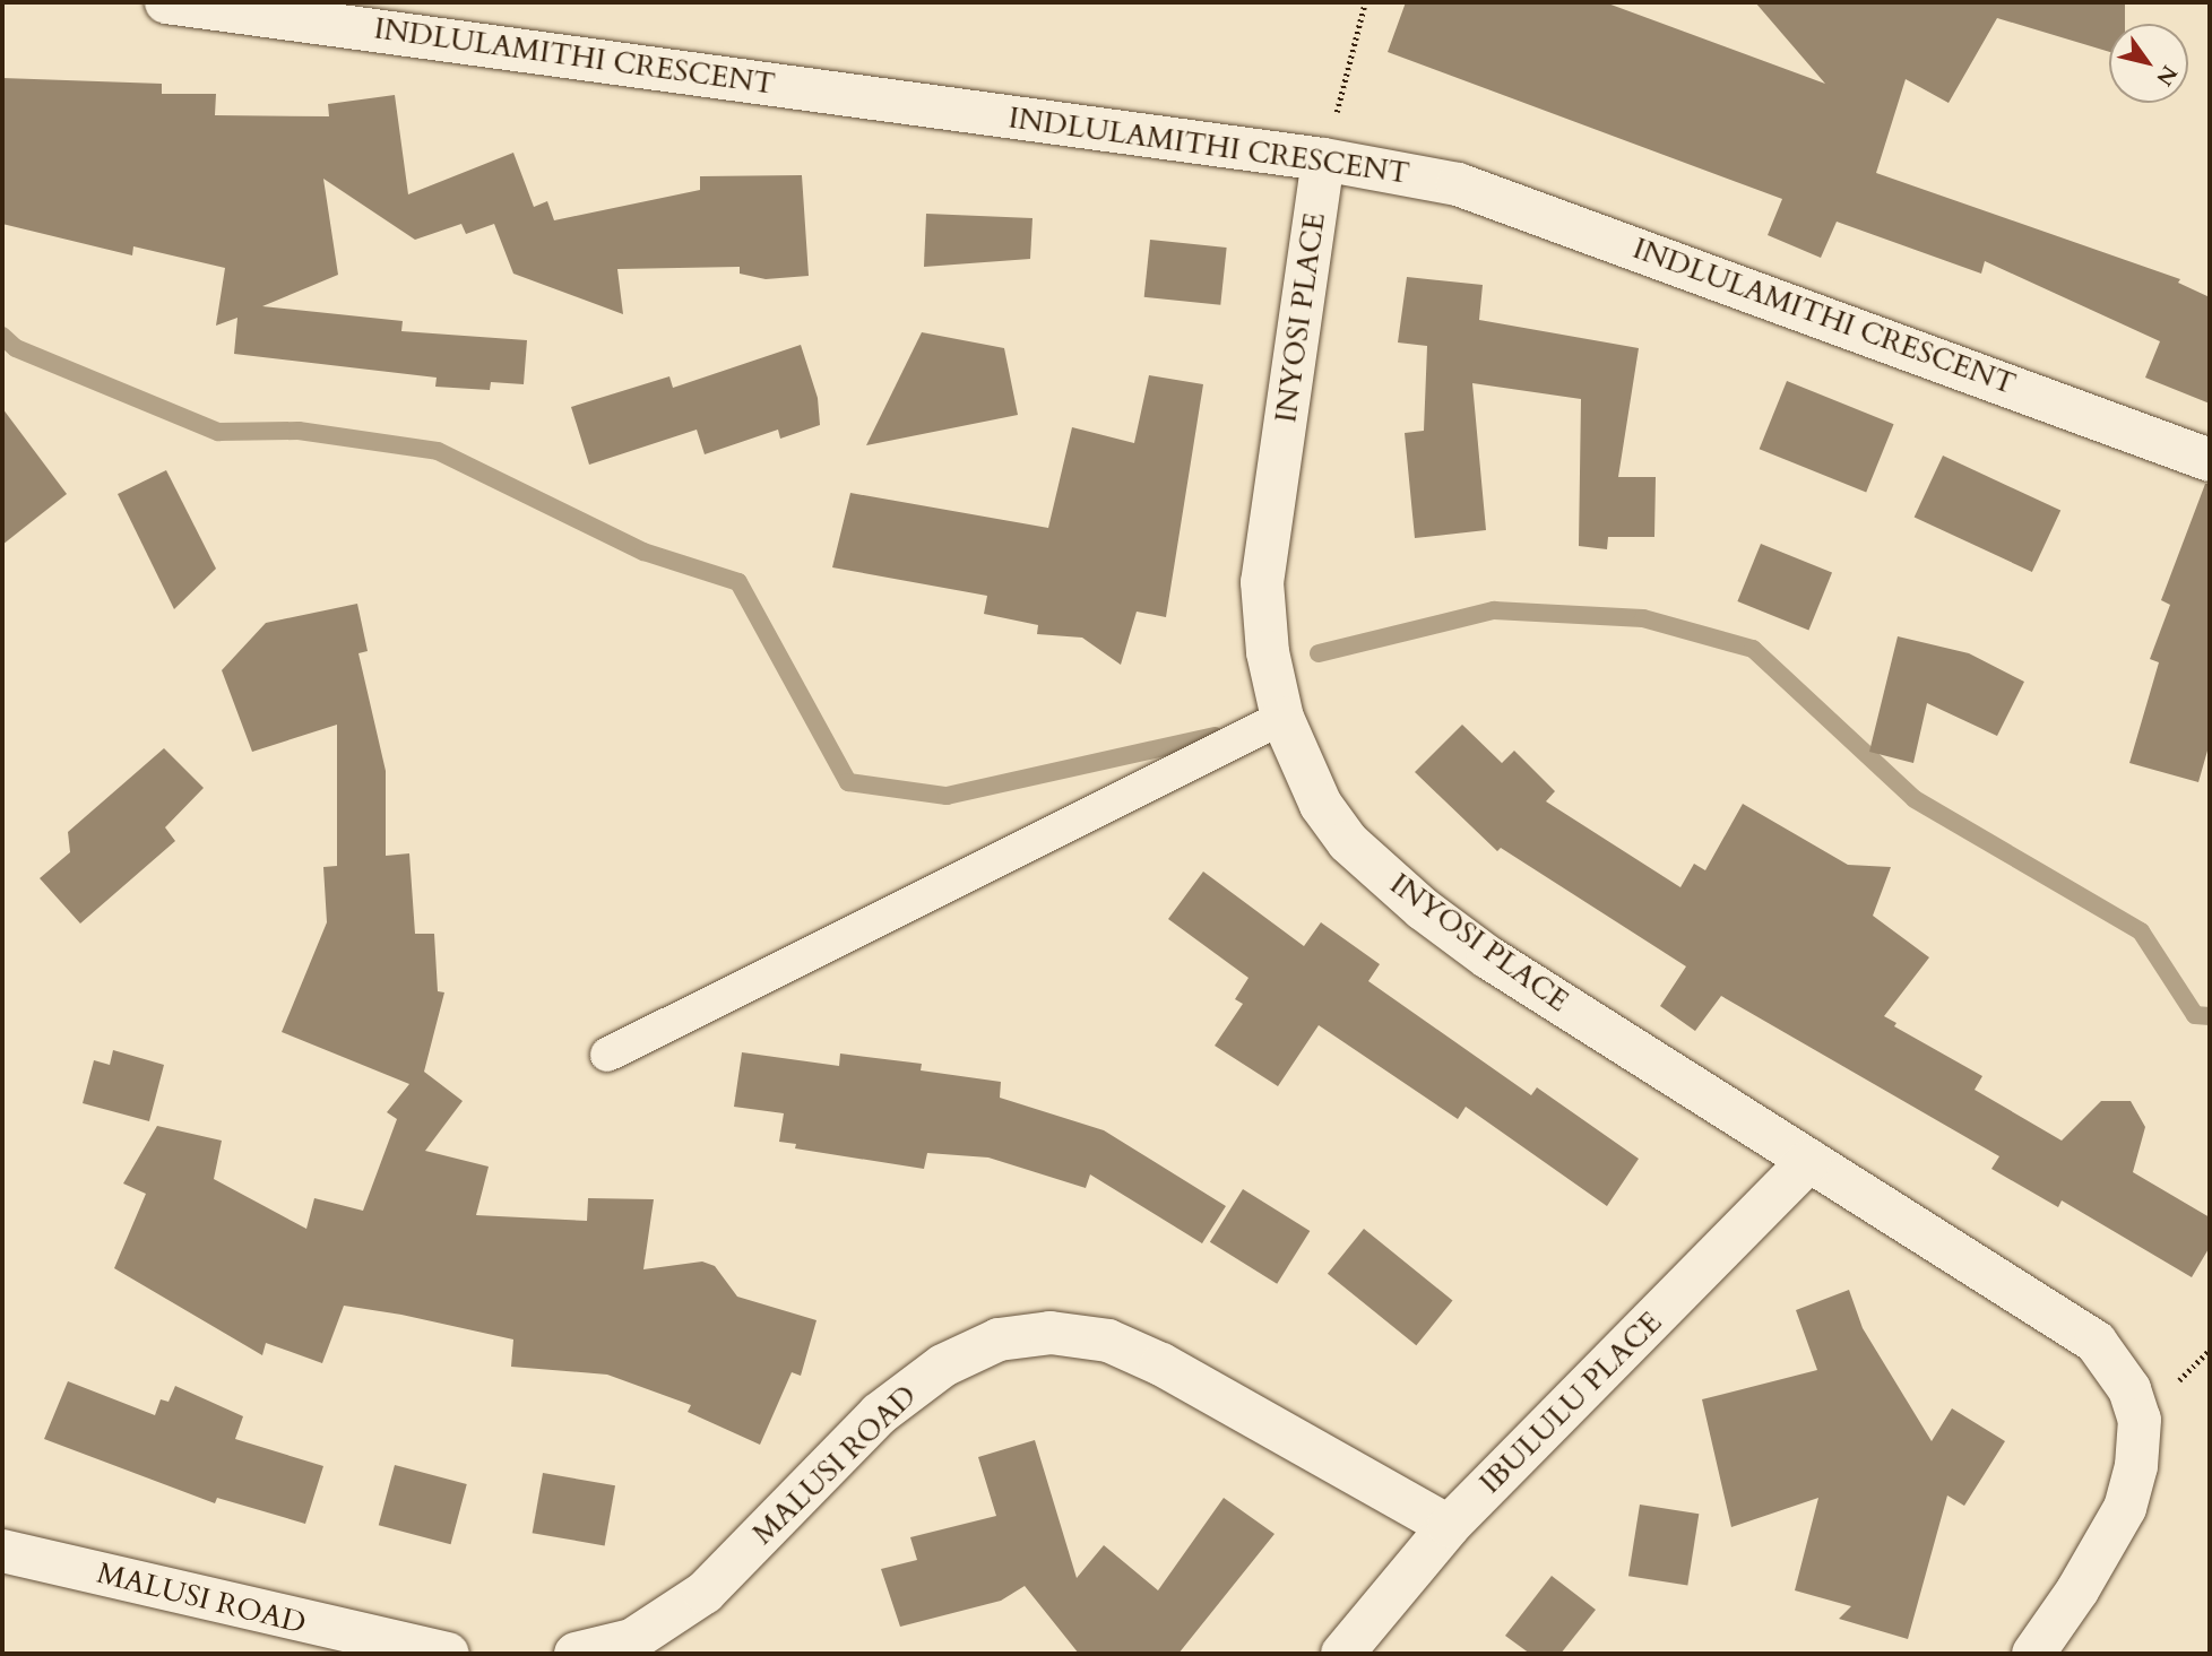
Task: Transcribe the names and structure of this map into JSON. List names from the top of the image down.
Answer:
{
  "streets": {
    "street": [
      "INDLULAMITHI CRESCENT",
      "INYOSI PLACE",
      "IBULULU PLACE",
      "MALUSI ROAD"
    ]
  },
  "crossings": [
    ["INDLULAMITHI CRESCENT", "INYOSI PLACE"],
    ["INYOSI PLACE", "IBULULU PLACE"],
    ["IBULULU PLACE", "MALUSI ROAD"]
  ],
  "north": "bottom right"
}
